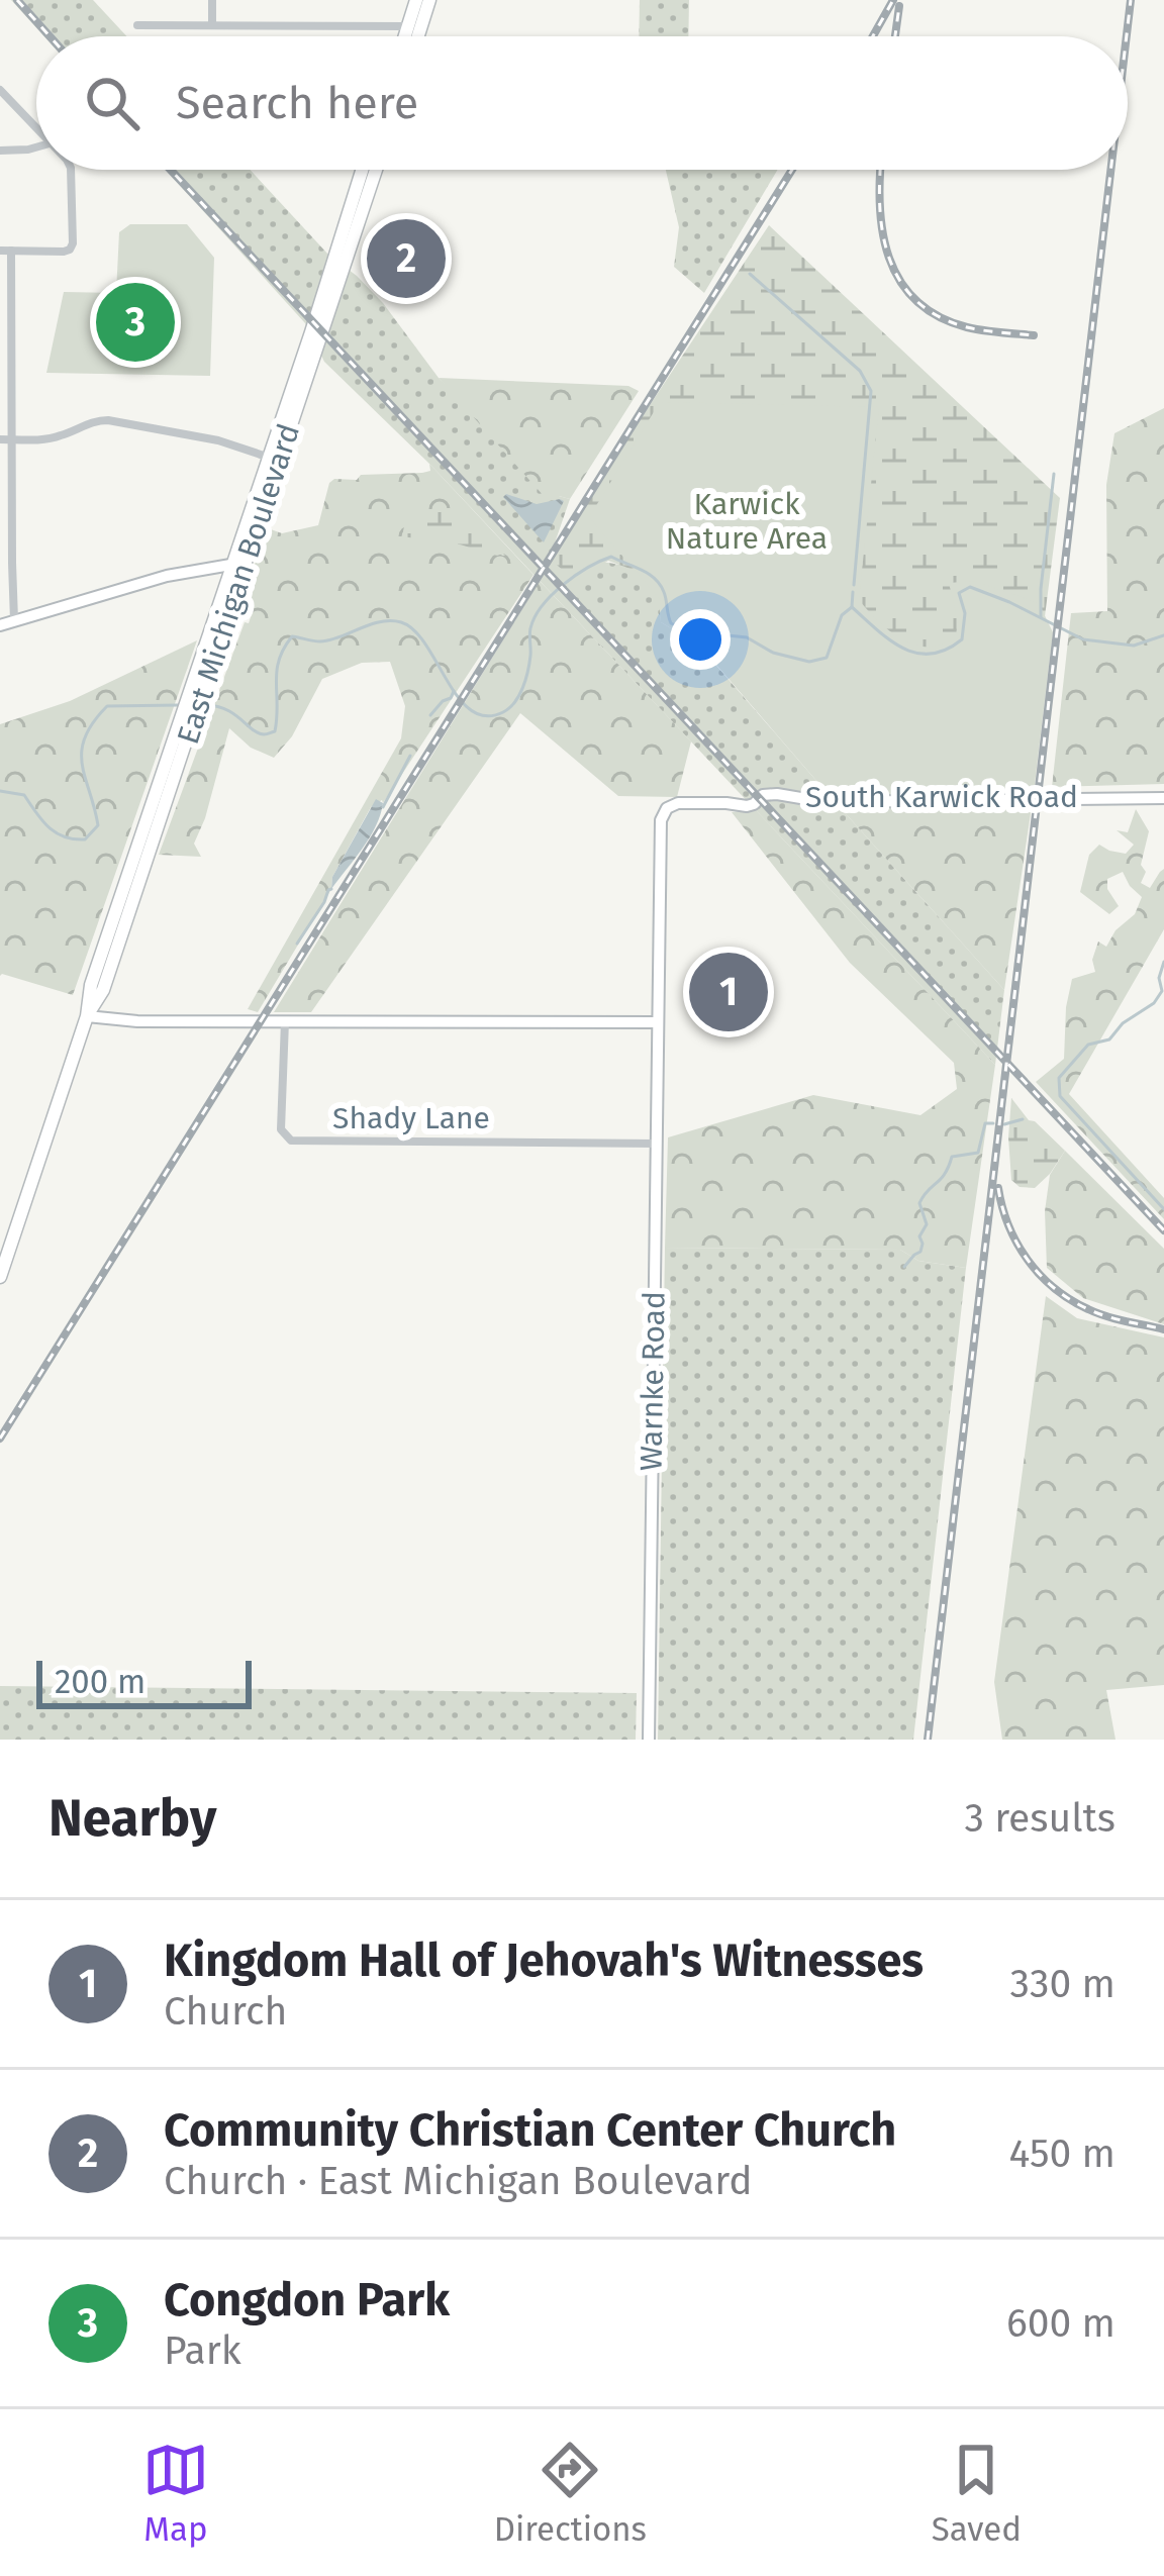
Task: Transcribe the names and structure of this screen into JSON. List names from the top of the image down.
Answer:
{
  "streets": {
    "main road": ["East Michigan Boulevard"],
    "street": ["South Karwick Road", "Shady Lane", "Warnke Road"]
  },
  "crossings": [
    ["South Karwick Road", "Warnke Road"],
    ["Shady Lane", "Warnke Road"]
  ],
  "parks": ["Karwick Nature Area"],
  "scale_bar": "200 m",
  "page": {
    "search": "Search here",
    "pins": ["2", "3", "1"],
    "scale": "200 m",
    "heading": ["Nearby", "3 results"],
    "list": [
      {
        "mark": "1",
        "name": "Kingdom Hall of Jehovah's Witnesses",
        "note": "Church",
        "value": "330 m"
      },
      {
        "mark": "2",
        "name": "Community Christian Center Church",
        "note": "Church · East Michigan Boulevard",
        "value": "450 m"
      },
      {
        "mark": "3",
        "name": "Congdon Park",
        "note": "Park",
        "value": "600 m"
      }
    ],
    "nav": ["Map", "Directions", "Saved"]
  }
}
